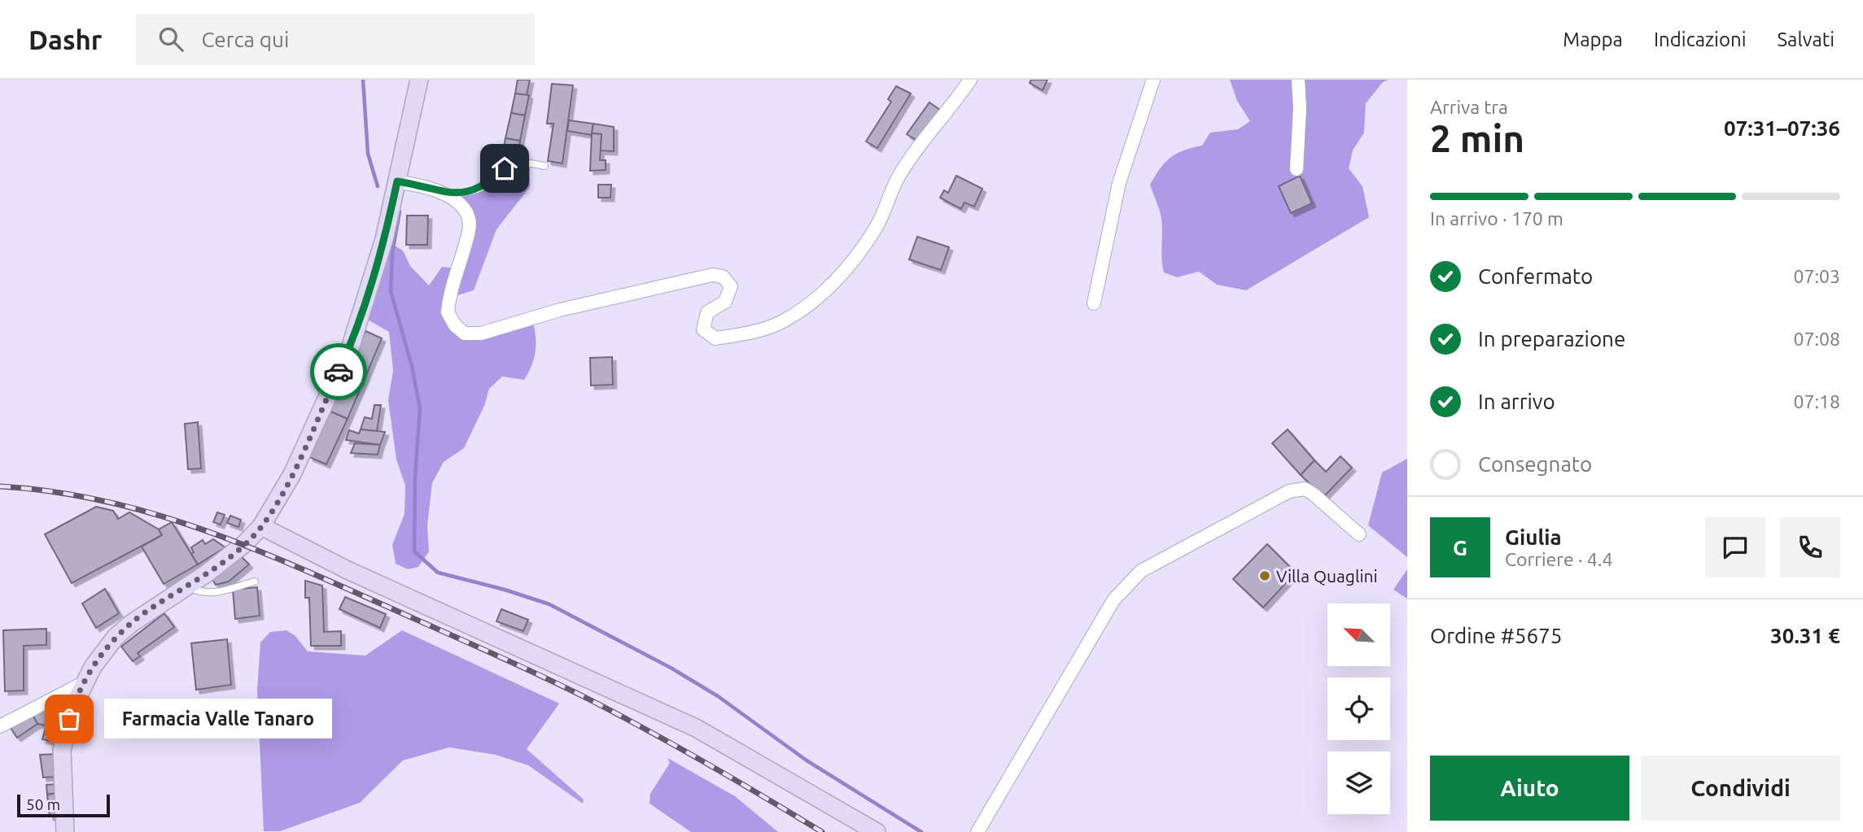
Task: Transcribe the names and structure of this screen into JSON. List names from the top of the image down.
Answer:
{
  "places": ["Villa Quaglini", "Farmacia Valle Tanaro"],
  "scale_bar": "50 m",
  "north": "top left",
  "page": {
    "header": "Dashr",
    "search": "Cerca qui",
    "nav": ["Mappa", "Indicazioni", "Salvati"],
    "heading": ["2 min", "Arriva tra", "07:31–07:36"],
    "panel": [
      "Giulia",
      "Corriere · 4.4",
      "Ordine #5675",
      "30.31 €"
    ],
    "bar": "In arrivo · 170 m",
    "list": [
      ["Confermato", "07:03"],
      ["In preparazione", "07:08"],
      ["In arrivo", "07:18"],
      "Consegnato"
    ],
    "round": "G",
    "bubble": "Farmacia Valle Tanaro",
    "buttons": ["Aiuto", "Condividi"],
    "scale": "50 m"
  }
}
